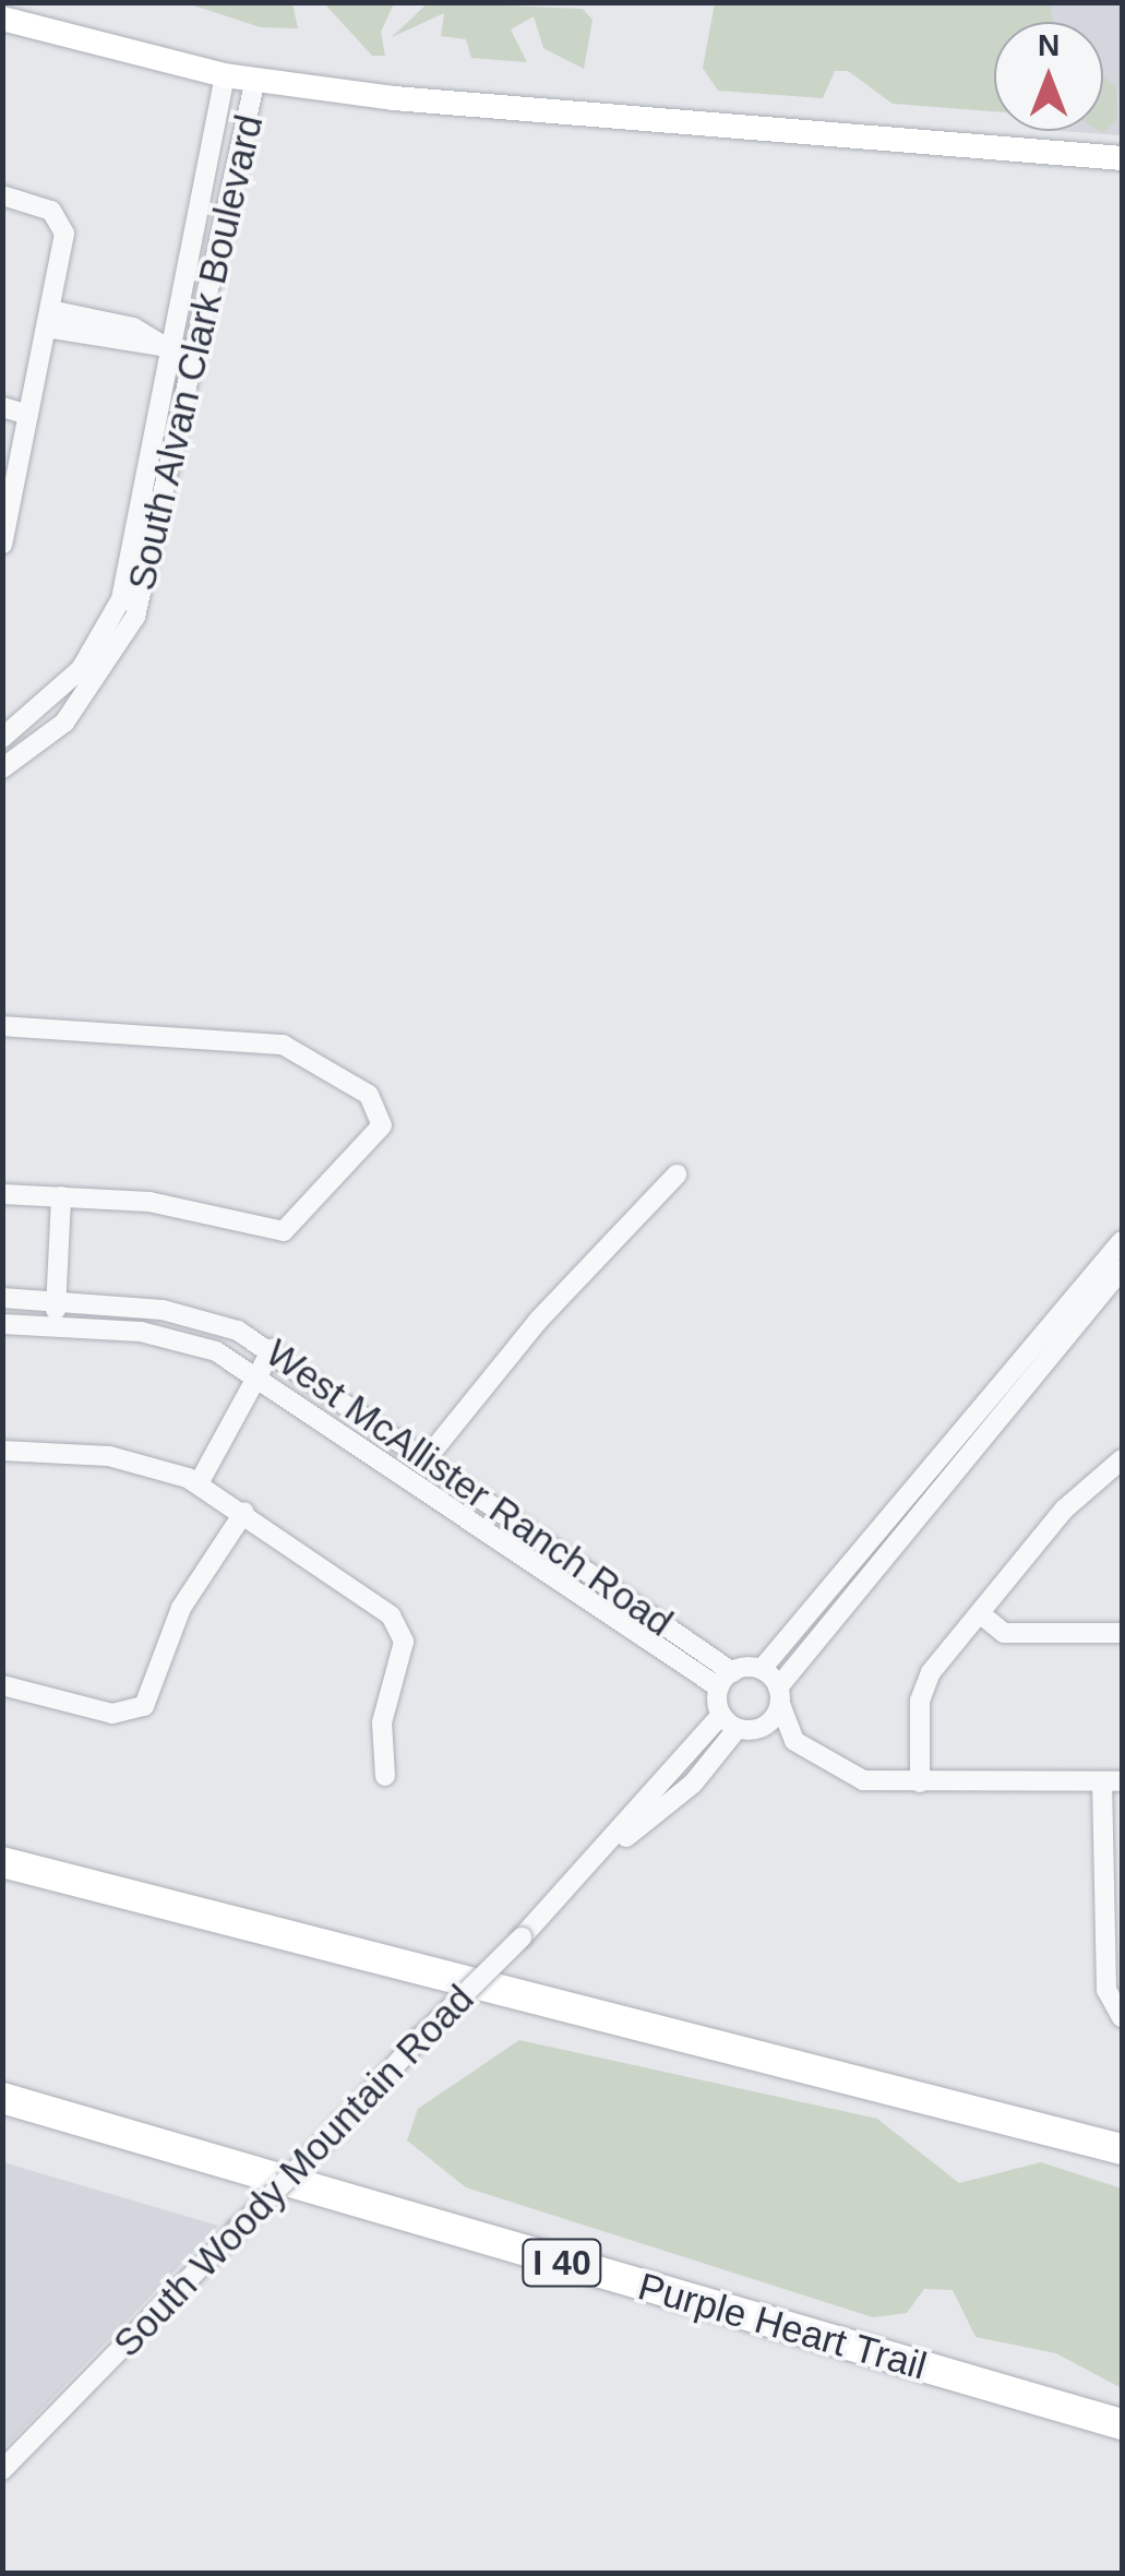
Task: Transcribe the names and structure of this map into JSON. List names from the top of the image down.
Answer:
{
  "streets": {
    "highway": ["I 40", "Purple Heart Trail"],
    "street": ["South Alvan Clark Boulevard", "West McAllister Ranch Road", "South Woody Mountain Road"]
  },
  "north": "top"
}
